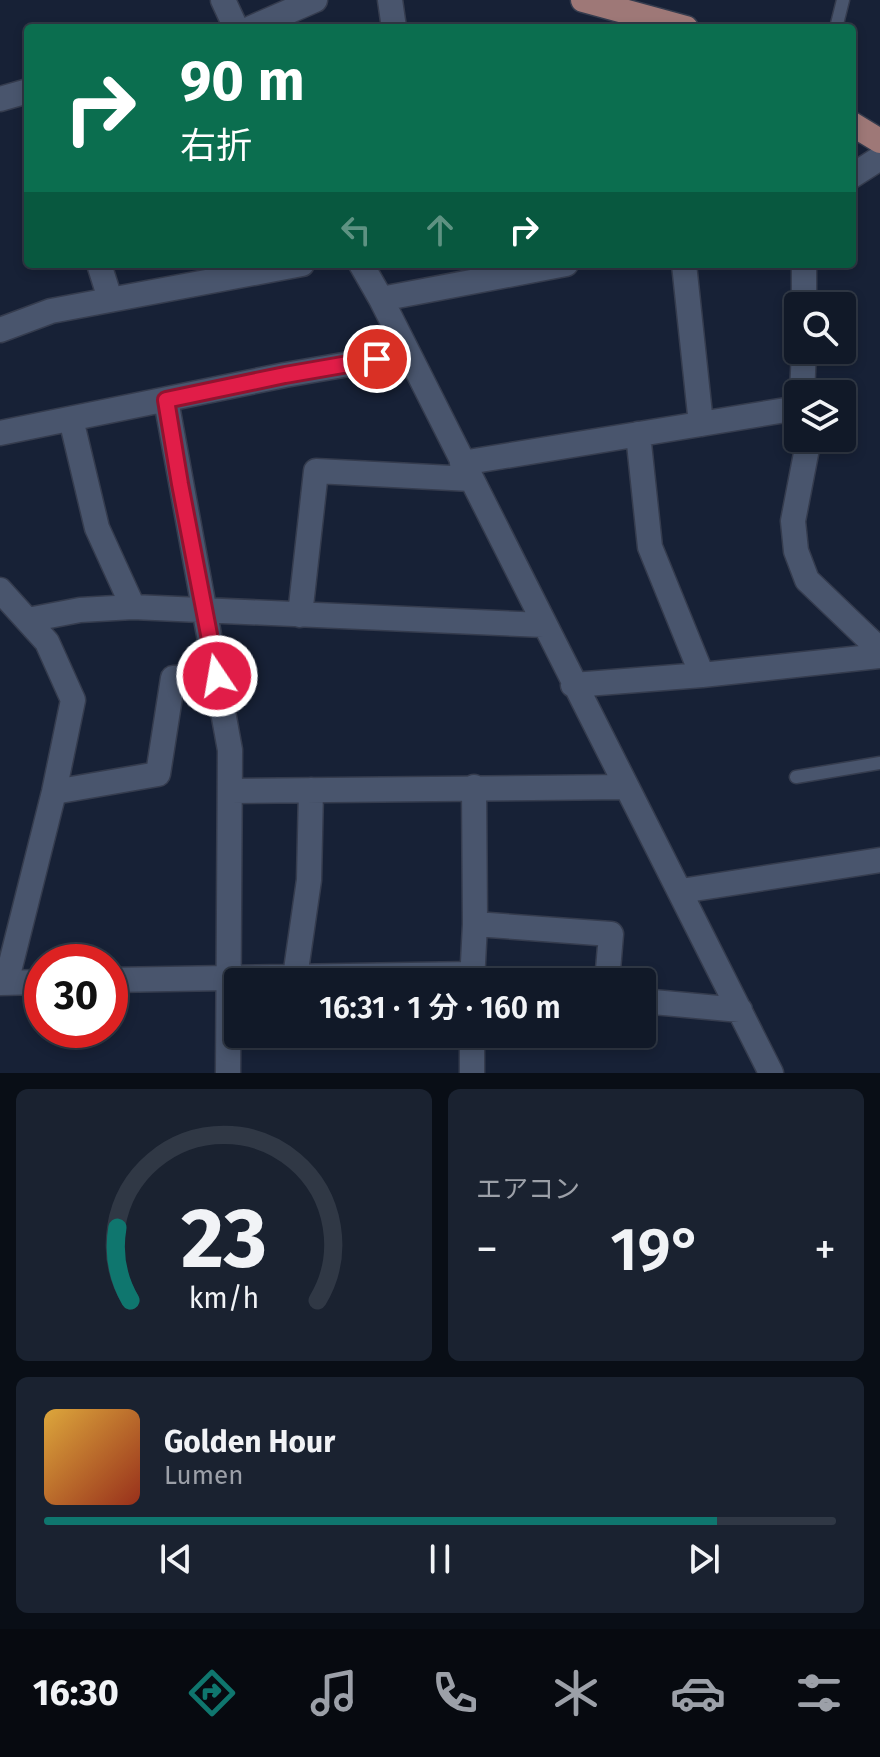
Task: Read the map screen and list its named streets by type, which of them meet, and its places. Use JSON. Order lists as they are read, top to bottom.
{
  "page": {
    "turn": ["90 m", "右折"],
    "limit": "30",
    "trip": "16:31 · 1 分 · 160 m",
    "tile": "エアコン",
    "heat": ["−", "19°", "+"],
    "song": ["Golden Hour", "Lumen"],
    "tabs": "16:30",
    "gauge": ["23", "km/h"]
  }
}
